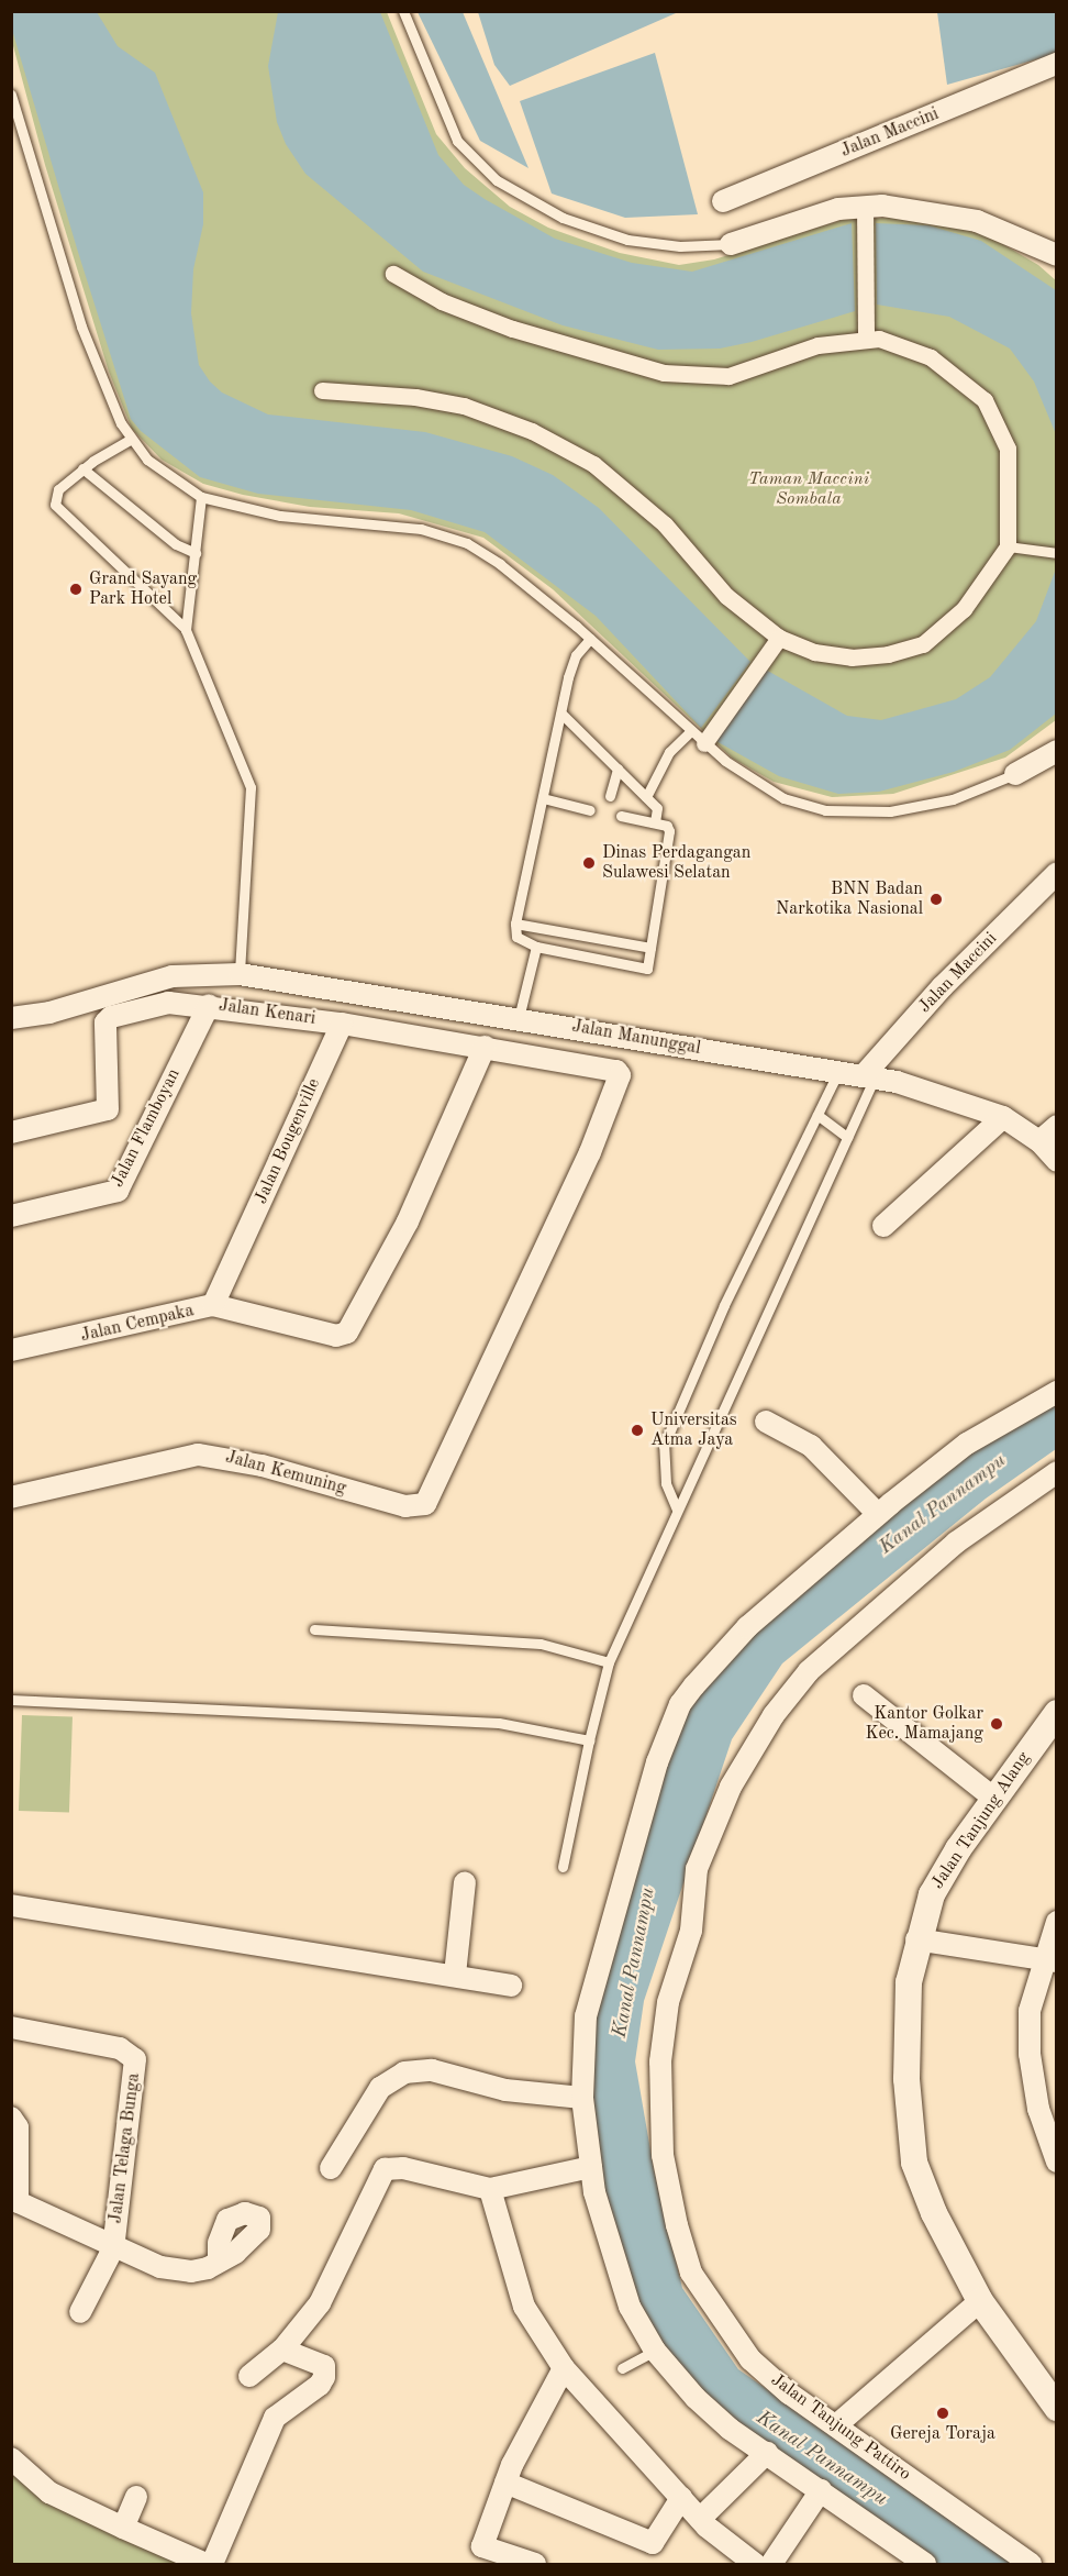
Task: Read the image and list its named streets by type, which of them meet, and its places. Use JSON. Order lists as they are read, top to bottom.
{
  "streets": {
    "street": [
      "Jalan Maccini",
      "Jalan Kenari",
      "Jalan Manunggal",
      "Jalan Flamboyan",
      "Jalan Bougenville",
      "Jalan Cempaka",
      "Jalan Kemuning",
      "Jalan Tanjung Alang",
      "Jalan Telaga Bunga",
      "Jalan Tanjung Pattiro"
    ]
  },
  "crossings": [
    ["Jalan Maccini", "Jalan Manunggal"],
    ["Jalan Kenari", "Jalan Flamboyan"],
    ["Jalan Kenari", "Jalan Bougenville"],
    ["Jalan Kenari", "Jalan Kemuning"],
    ["Jalan Bougenville", "Jalan Cempaka"]
  ],
  "water": ["Kanal Pannampu"],
  "parks": ["Taman Maccini Sombala"],
  "places": [
    "Grand Sayang Park Hotel",
    "Dinas Perdagangan Sulawesi Selatan",
    "BNN Badan Narkotika Nasional",
    "Universitas Atma Jaya",
    "Kantor Golkar Kec. Mamajang",
    "Gereja Toraja"
  ]
}
